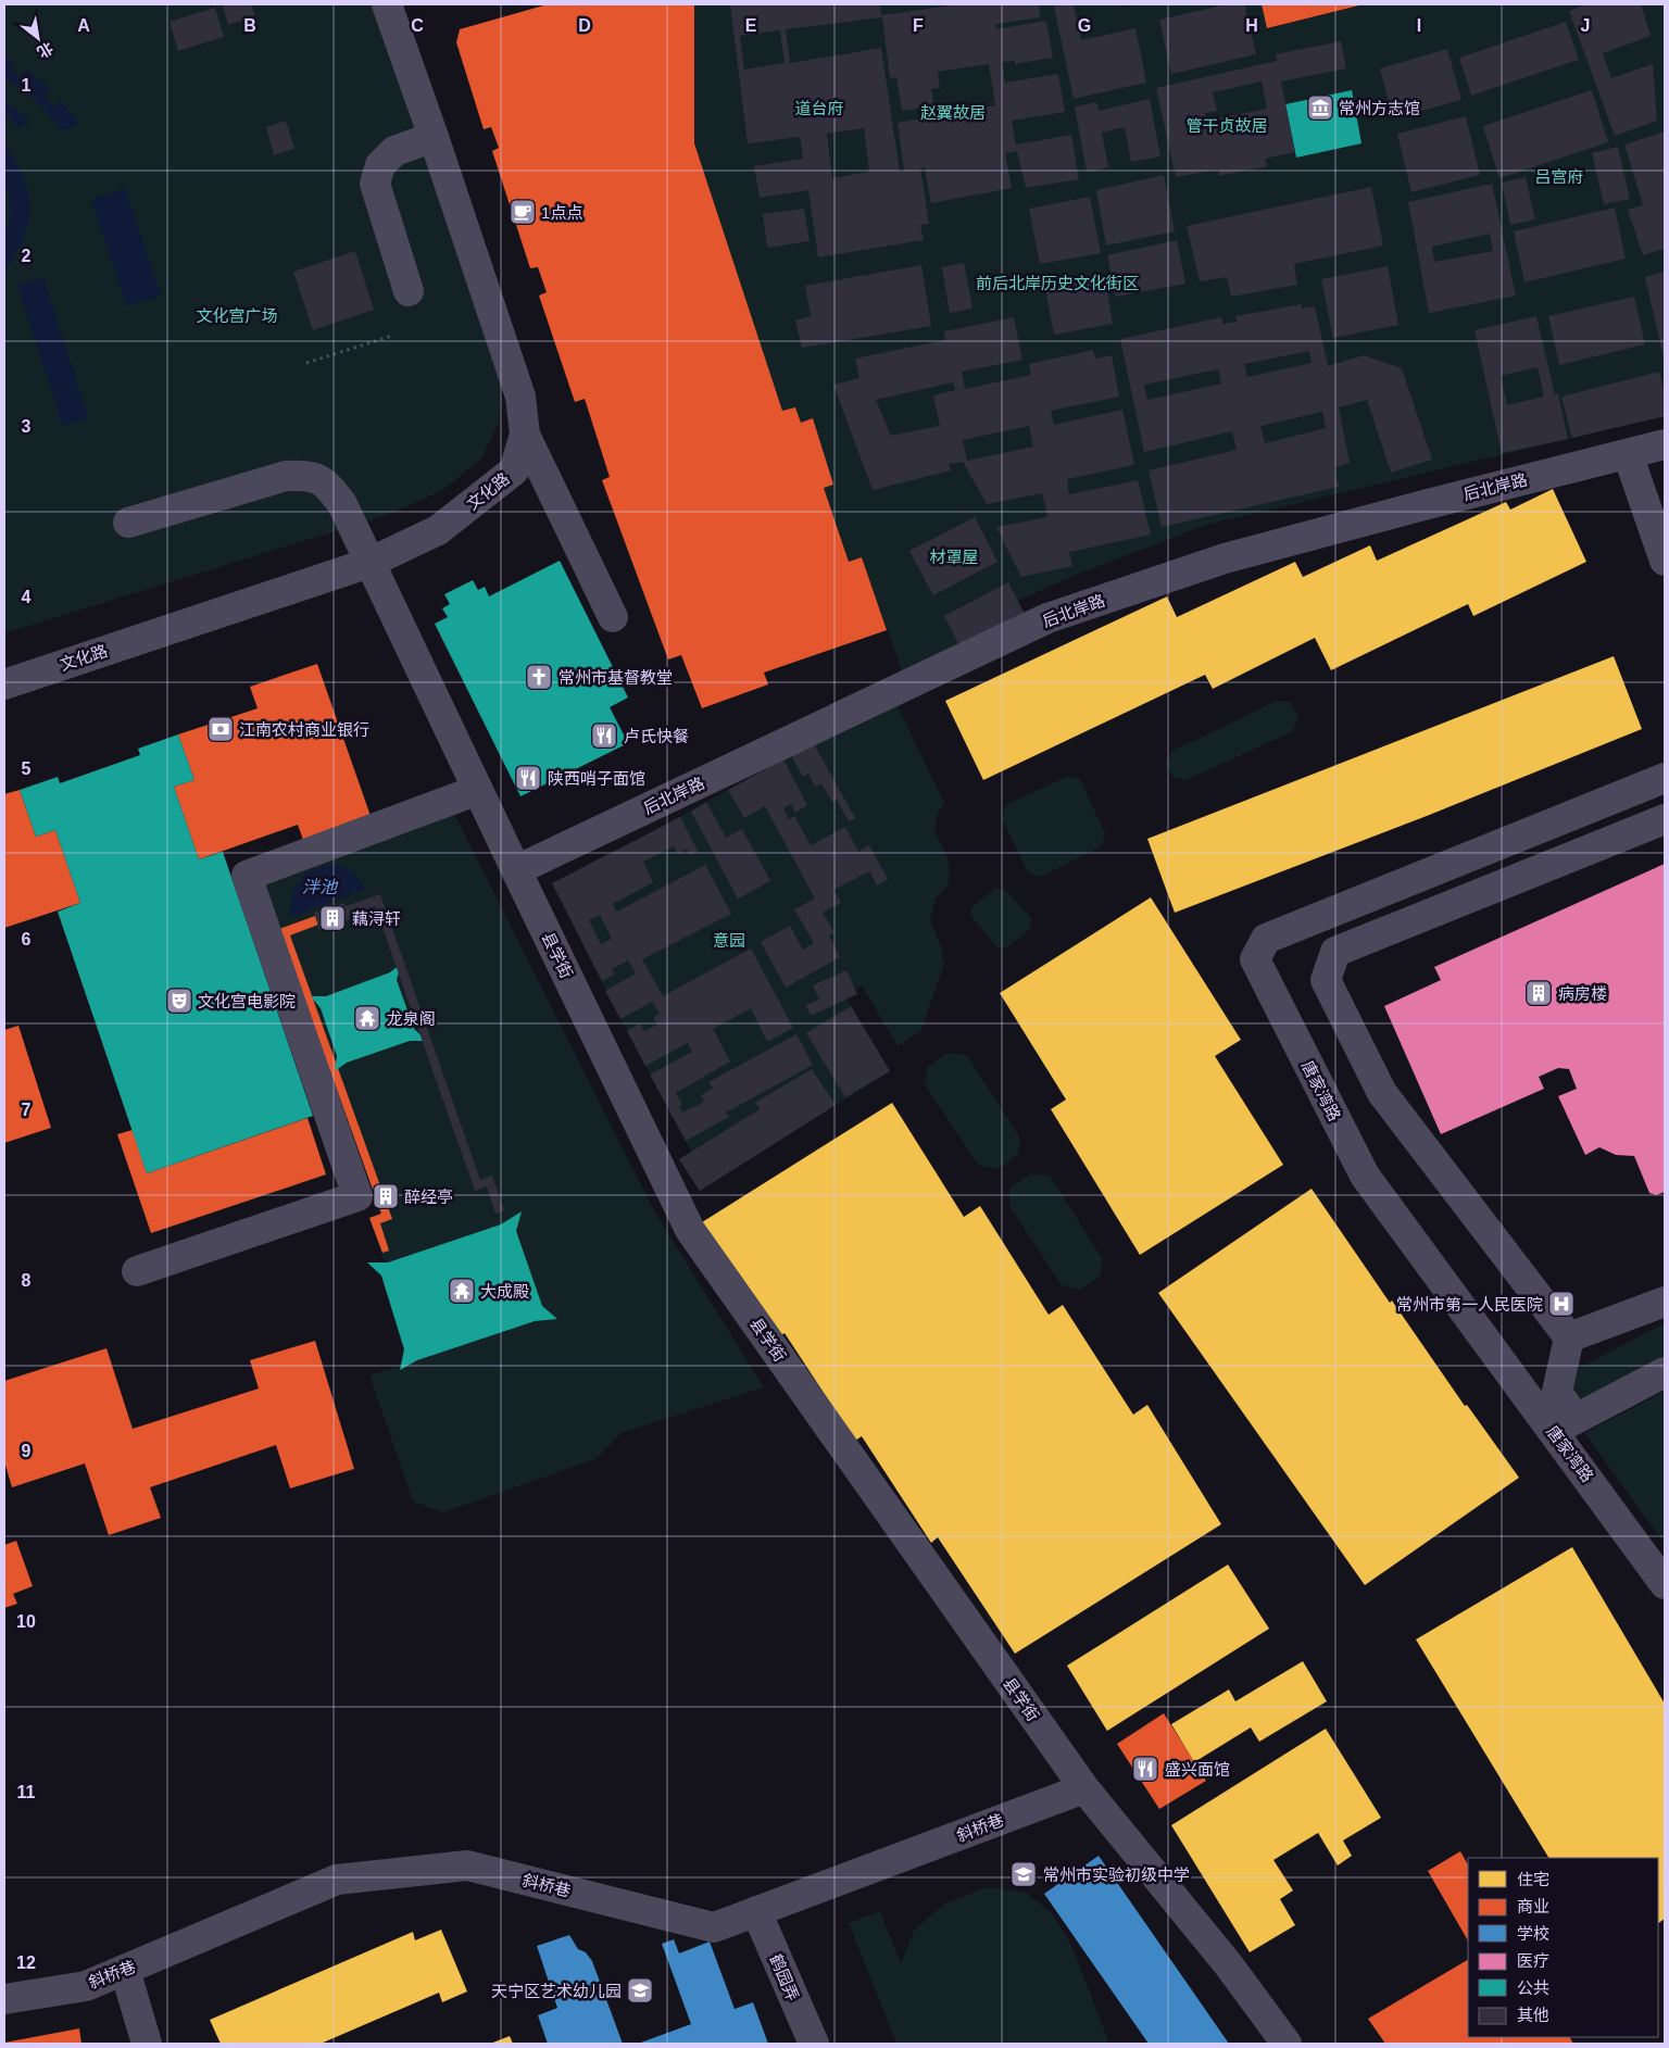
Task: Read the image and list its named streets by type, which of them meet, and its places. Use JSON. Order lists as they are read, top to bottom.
{
  "streets": {
    "street": [
      "后北岸路",
      "文化路",
      "县学街",
      "唐家湾路",
      "斜桥巷",
      "鹤园弄"
    ]
  },
  "crossings": [
    ["后北岸路", "县学街"],
    ["文化路", "县学街"],
    ["县学街", "斜桥巷"],
    ["斜桥巷", "鹤园弄"]
  ],
  "water": ["泮池"],
  "parks": [
    "道台府",
    "赵翼故居",
    "管干贞故居",
    "吕宫府",
    "前后北岸历史文化街区",
    "文化宫广场",
    "材罩屋",
    "意园"
  ],
  "places": {
    "museum": ["常州方志馆"],
    "cafe": ["1点点"],
    "church": ["常州市基督教堂"],
    "bank": ["江南农村商业银行"],
    "restaurant": ["卢氏快餐", "陕西哨子面馆", "盛兴面馆"],
    "building": ["藕浔轩", "病房楼", "醉经亭"],
    "theatre": ["文化宫电影院"],
    "temple": ["龙泉阁", "大成殿"],
    "hospital": ["常州市第一人民医院"],
    "school or university": ["常州市实验初级中学", "天宁区艺术幼儿园"]
  },
  "legend": [
    "住宅",
    "商业",
    "学校",
    "医疗",
    "公共",
    "其他"
  ],
  "north": "bottom right",
  "grid": {
    "columns": [
      "A",
      "B",
      "C",
      "D",
      "E",
      "F",
      "G",
      "H",
      "I",
      "J"
    ],
    "rows": [
      "1",
      "2",
      "3",
      "4",
      "5",
      "6",
      "7",
      "8",
      "9",
      "10",
      "11",
      "12"
    ]
  }
}
